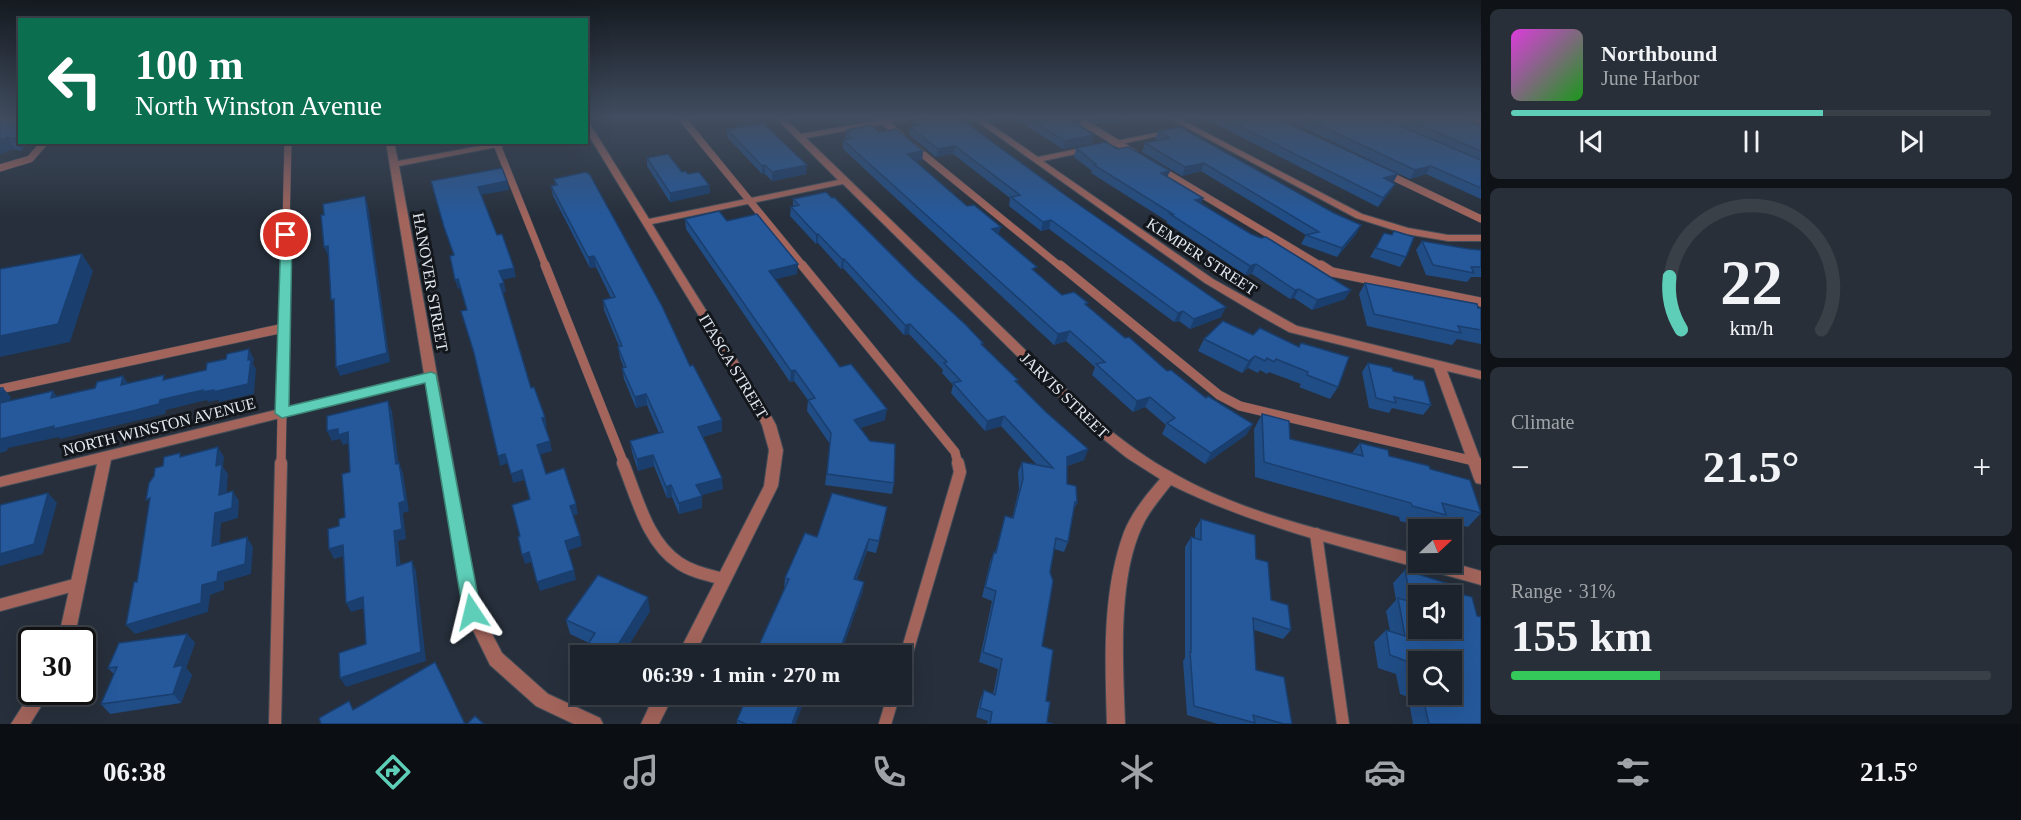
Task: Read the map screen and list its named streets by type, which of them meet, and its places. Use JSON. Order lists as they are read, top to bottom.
{
  "streets": {
    "street": [
      "KEMPER STREET",
      "HANOVER STREET",
      "ITASCA STREET",
      "JARVIS STREET",
      "NORTH WINSTON AVENUE"
    ]
  },
  "crossings": [
    ["HANOVER STREET", "NORTH WINSTON AVENUE"]
  ],
  "north": "right",
  "page": {
    "turn": ["100 m", "North Winston Avenue"],
    "song": ["Northbound", "June Harbor"],
    "tile": [
      "Climate",
      ["Range · 31%", "155 km"]
    ],
    "heat": ["−", "21.5°", "+"],
    "limit": "30",
    "trip": "06:39 · 1 min · 270 m",
    "tabs": ["06:38", "21.5°"],
    "gauge": ["22", "km/h"]
  }
}
